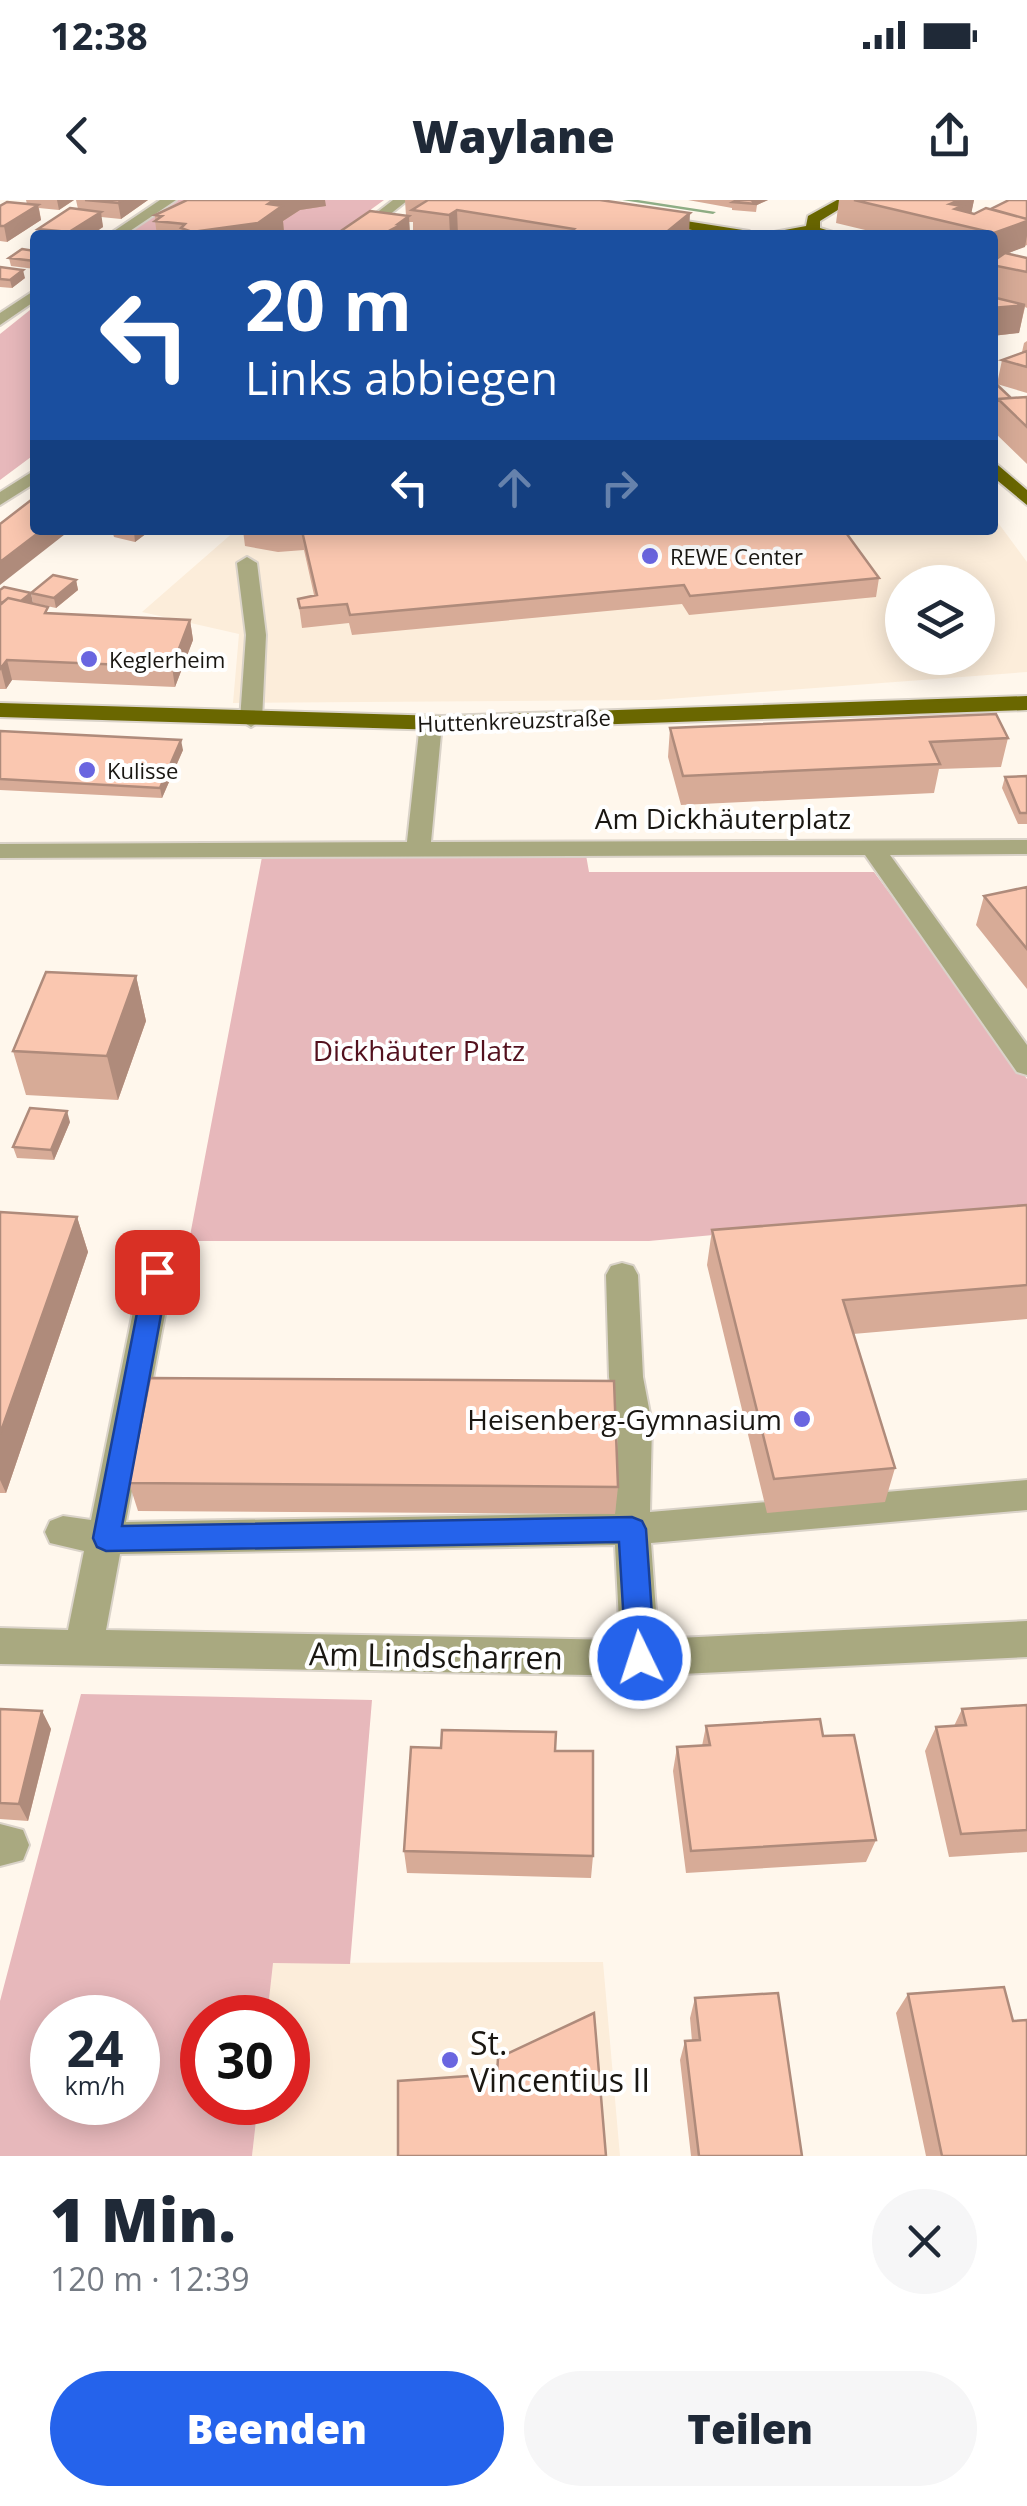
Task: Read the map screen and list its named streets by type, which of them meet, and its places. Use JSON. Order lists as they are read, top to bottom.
{
  "streets": {
    "main road": ["Huttenkreuzstraße"],
    "street": ["Am Dickhäuterplatz", "Am Lindscharren"]
  },
  "parks": ["Dickhäuter Platz"],
  "places": [
    "REWE Center",
    "Keglerheim",
    "Kulisse",
    "Heisenberg-Gymnasium",
    "St. Vincentius II"
  ],
  "page": {
    "status": "12:38",
    "header": "Waylane",
    "turn": ["20 m", "Links abbiegen"],
    "speed": "24 km/h",
    "limit": "30",
    "heading": ["1 Min.", "120 m · 12:39"],
    "buttons": ["Beenden", "Teilen"]
  }
}
